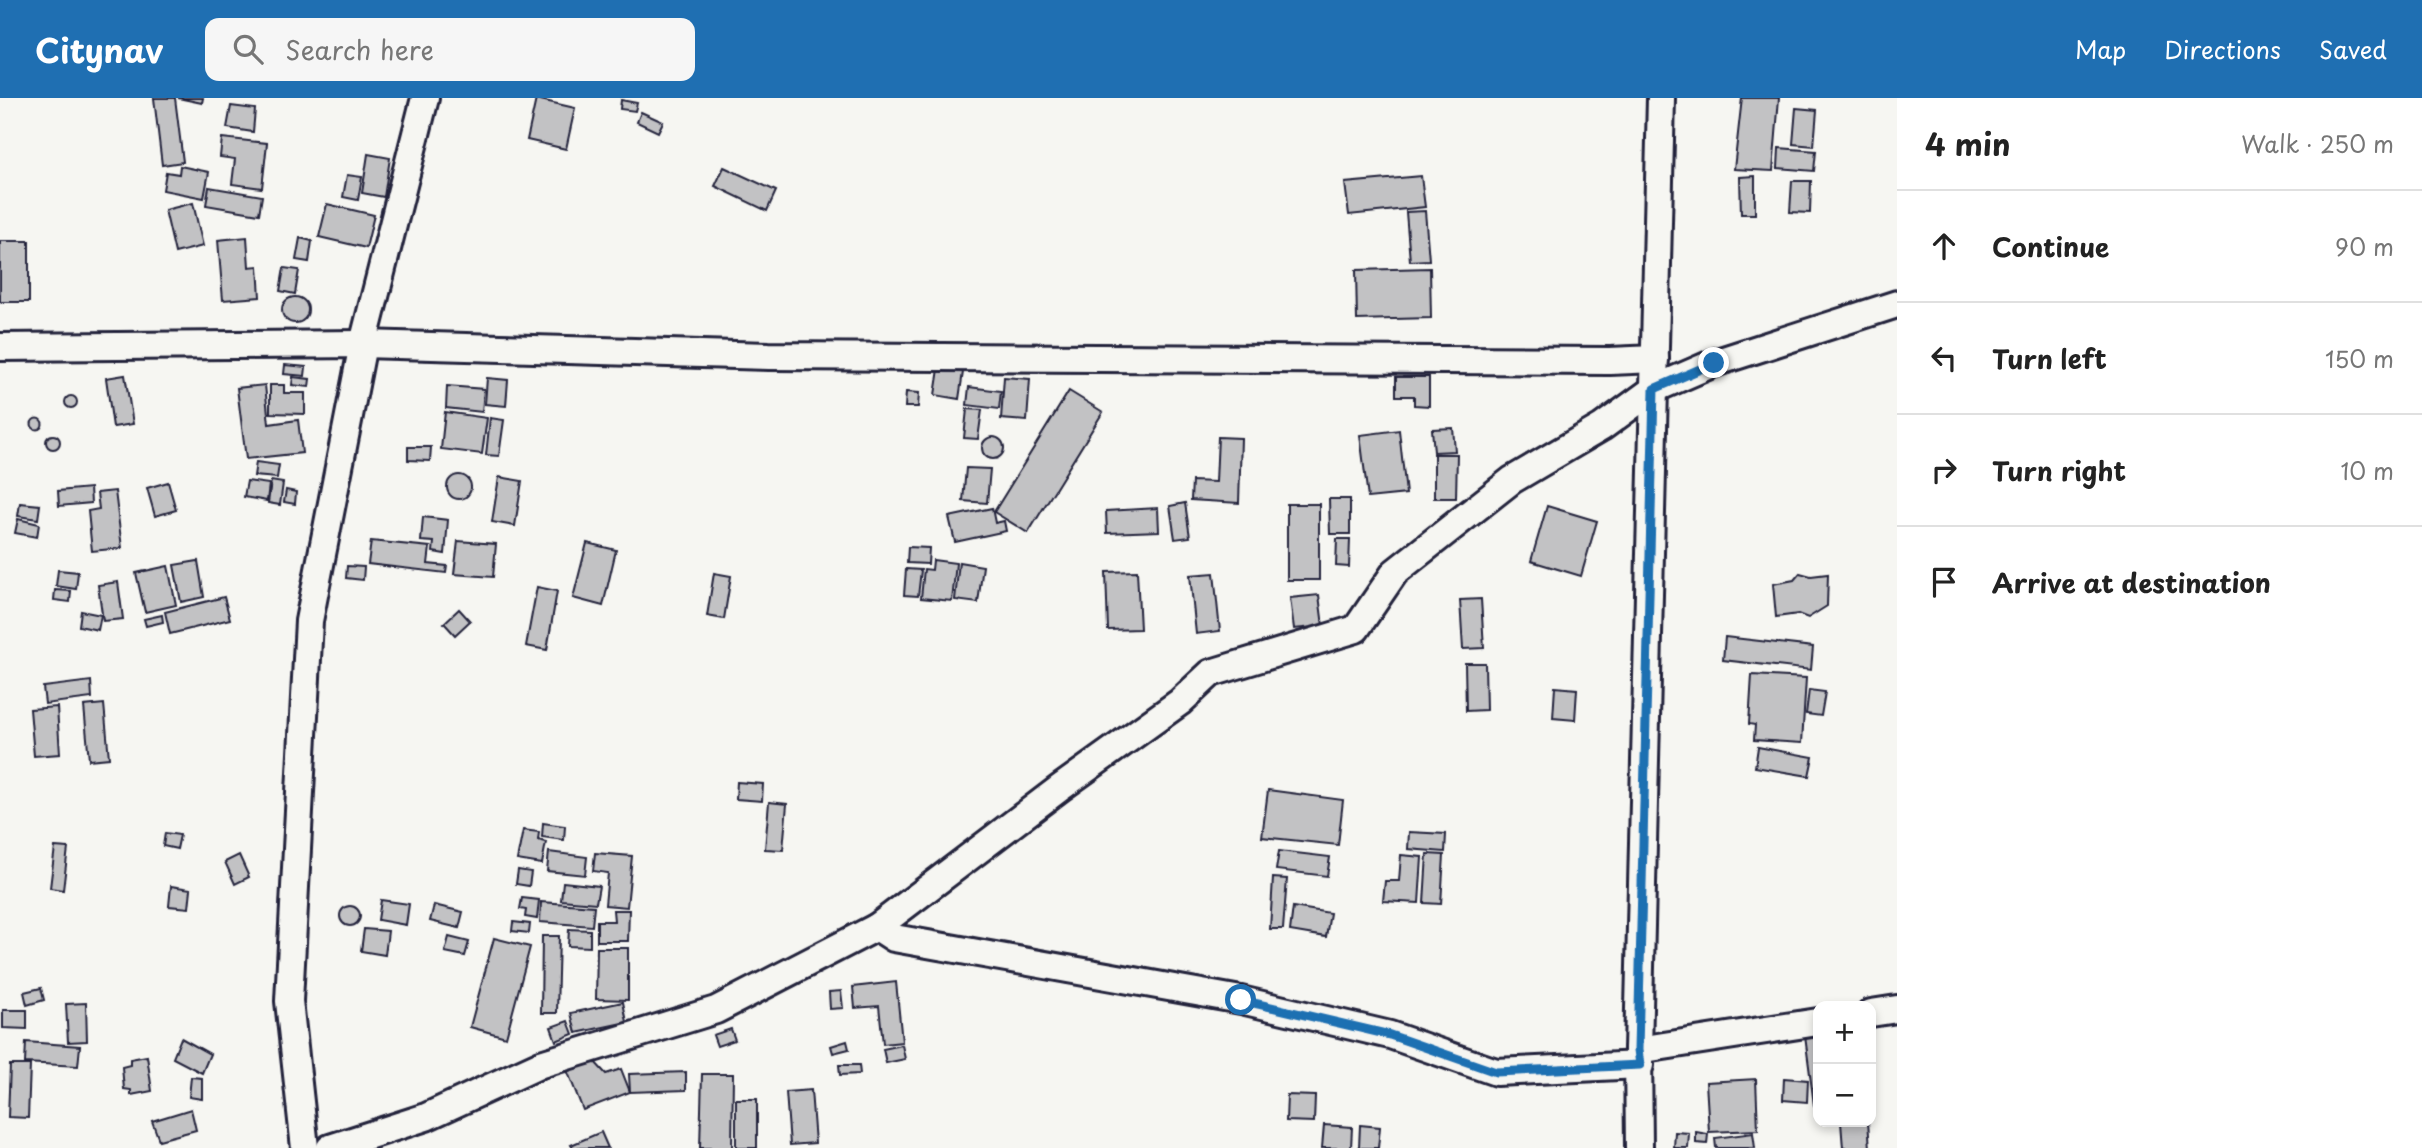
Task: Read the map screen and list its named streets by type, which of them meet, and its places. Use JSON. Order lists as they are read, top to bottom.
{
  "page": {
    "header": "Citynav",
    "search": "Search here",
    "nav": ["Map", "Directions", "Saved"],
    "heading": ["4 min", "Walk · 250 m"],
    "list": [
      ["Continue", "90 m"],
      ["Turn left", "150 m"],
      ["Turn right", "10 m"],
      "Arrive at destination"
    ],
    "map_buttons": ["+", "−"]
  }
}
